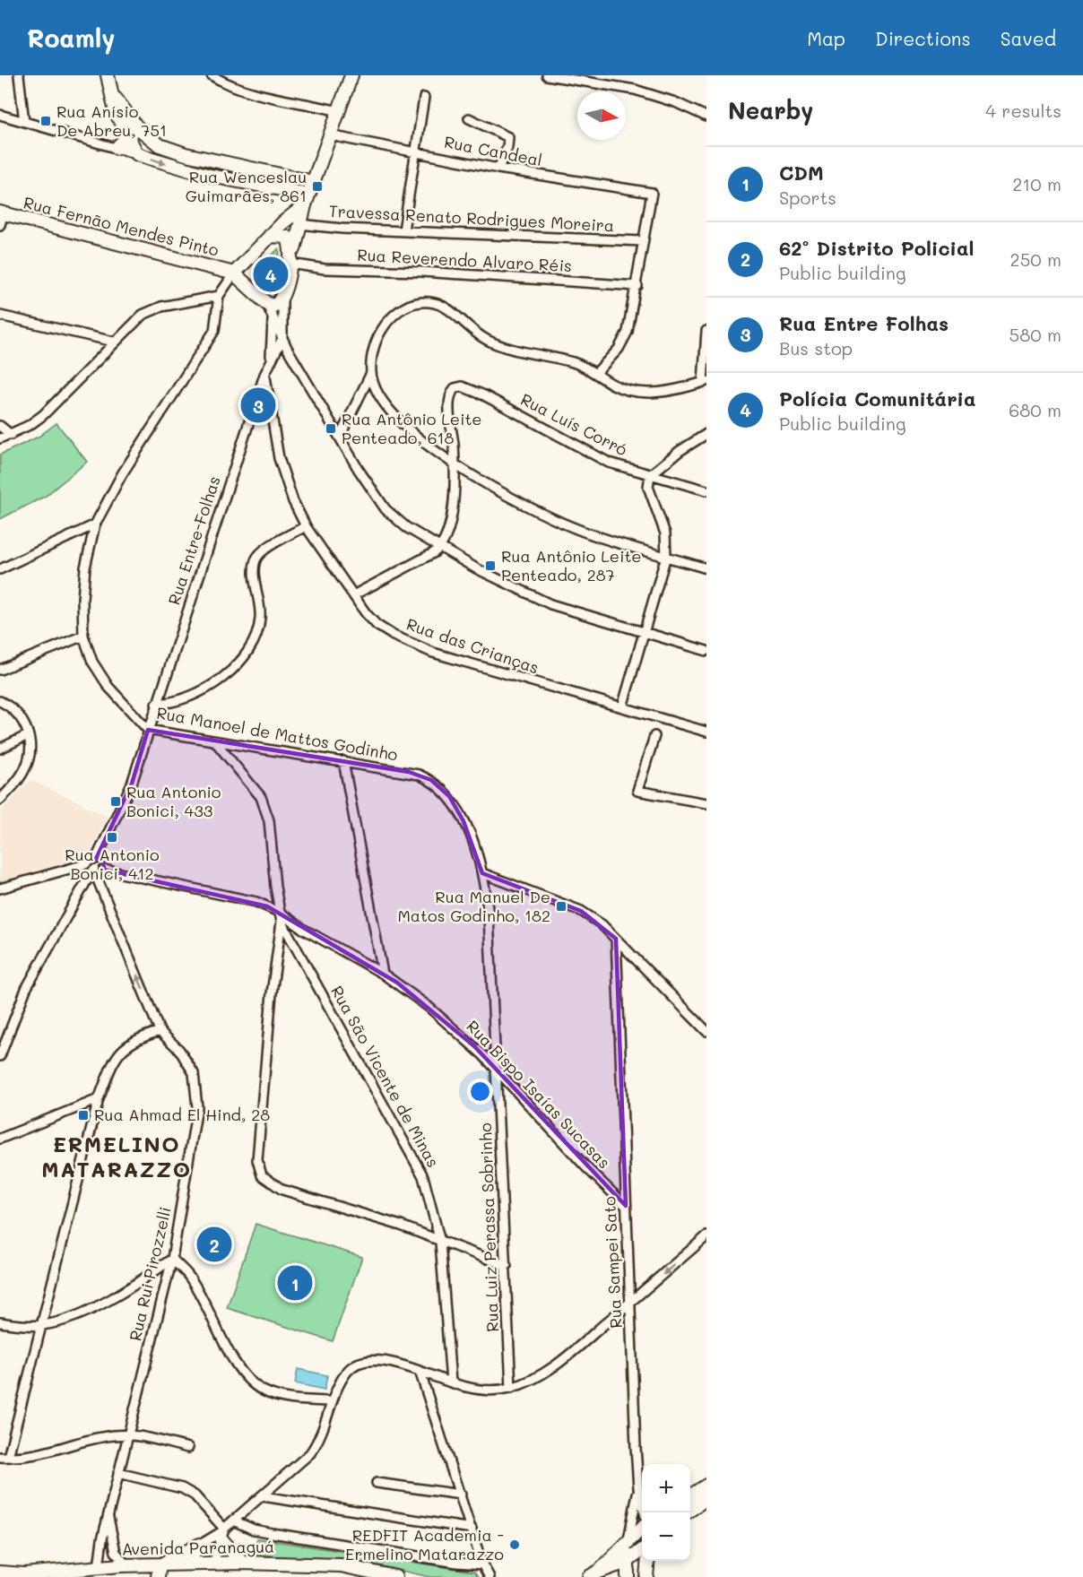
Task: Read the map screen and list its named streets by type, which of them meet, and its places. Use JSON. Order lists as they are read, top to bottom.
{
  "streets": {
    "street": [
      "Rua Candeal",
      "Travessa Renato Rodrigues Moreira",
      "Rua Fernão Mendes Pinto",
      "Rua Reverendo Alvaro Réis",
      "Rua Luís Corró",
      "Rua Entre-Folhas",
      "Rua das Crianças",
      "Rua Manoel de Mattos Godinho",
      "Rua São Vicente de Minas",
      "Rua Bispo Isaías Sucasas",
      "Rua Luiz Perassa Sobrinho",
      "Rua Sampei Sato",
      "Rua Rui Pirozzelli",
      "Avenida Paranaguá"
    ]
  },
  "crossings": [
    ["Rua Candeal", "Travessa Renato Rodrigues Moreira"],
    ["Rua Fernão Mendes Pinto", "Rua Manoel de Mattos Godinho"],
    ["Rua Entre-Folhas", "Rua das Crianças"],
    ["Rua Entre-Folhas", "Rua Manoel de Mattos Godinho"],
    ["Rua Entre-Folhas", "Rua Bispo Isaías Sucasas"],
    ["Rua Manoel de Mattos Godinho", "Rua Luiz Perassa Sobrinho"],
    ["Rua Bispo Isaías Sucasas", "Rua Luiz Perassa Sobrinho"],
    ["Rua Bispo Isaías Sucasas", "Rua Sampei Sato"],
    ["Rua Rui Pirozzelli", "Avenida Paranaguá"]
  ],
  "districts": ["ERMELINO MATARAZZO"],
  "places": {
    "transit": [
      "Rua Anísio De Abreu, 751",
      "Rua Wenceslau Guimarães, 861",
      "Rua Antônio Leite Penteado, 618",
      "Rua Antônio Leite Penteado, 287",
      "Rua Antonio Bonici, 433",
      "Rua Antonio Bonici, 412",
      "Rua Manuel De Matos Godinho, 182",
      "Rua Ahmad El Hind, 28"
    ],
    "other": ["REDFIT Academia - Ermelino Matarazzo"]
  },
  "north": "right",
  "page": {
    "header": "Roamly",
    "nav": ["Map", "Directions", "Saved"],
    "heading": ["Nearby", "4 results"],
    "list": [
      {
        "mark": "1",
        "name": "CDM",
        "note": "Sports",
        "value": "210 m"
      },
      {
        "mark": "2",
        "name": "62º Distrito Policial",
        "note": "Public building",
        "value": "250 m"
      },
      {
        "mark": "3",
        "name": "Rua Entre Folhas",
        "note": "Bus stop",
        "value": "580 m"
      },
      {
        "mark": "4",
        "name": "Polícia Comunitária",
        "note": "Public building",
        "value": "680 m"
      }
    ],
    "pins": [
      "4",
      "3",
      "2",
      "1"
    ],
    "map_buttons": ["+", "−"]
  }
}
